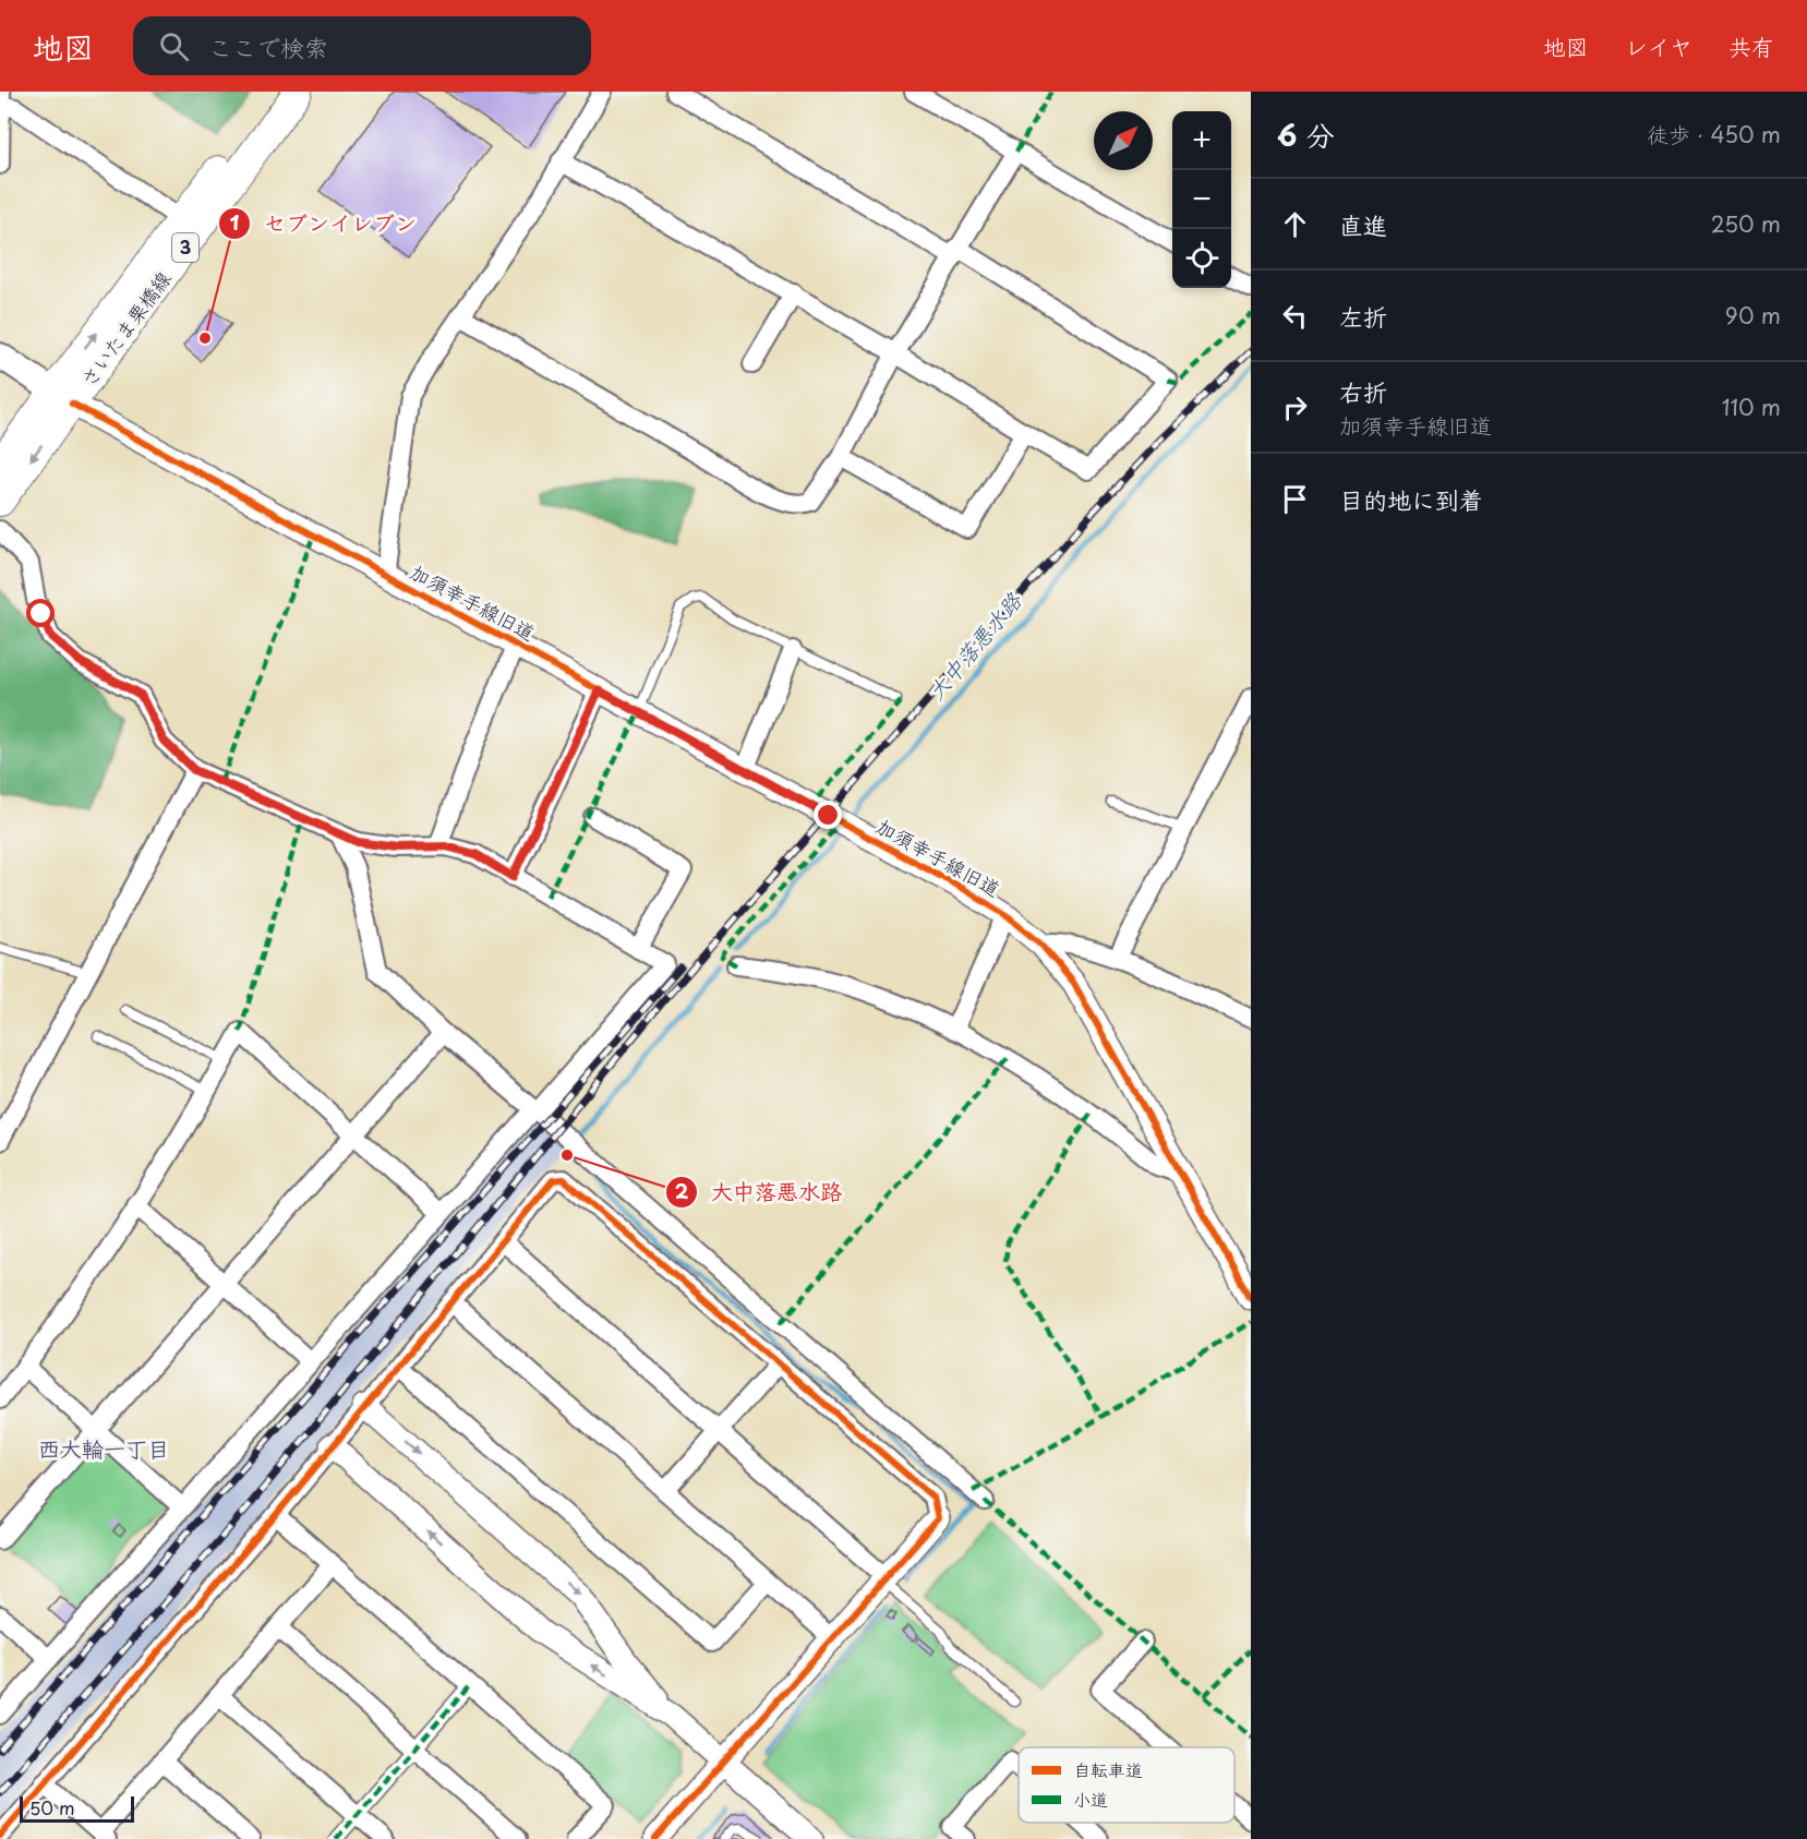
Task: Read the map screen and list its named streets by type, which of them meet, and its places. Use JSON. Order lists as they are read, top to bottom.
{
  "streets": {
    "main road": ["3", "さいたま栗橋線"],
    "street": ["加須幸手線旧道"]
  },
  "crossings": [
    ["さいたま栗橋線", "加須幸手線旧道"]
  ],
  "districts": ["西大輪一丁目"],
  "water": ["大中落悪水路"],
  "places": ["セブンイレブン", "大中落悪水路"],
  "legend": ["自転車道", "小道"],
  "scale_bar": "50 m",
  "north": "top right",
  "page": {
    "header": "地図",
    "search": "ここで検索",
    "nav": ["地図", "レイヤ", "共有"],
    "heading": ["6 分", "徒歩 · 450 m"],
    "map_buttons": ["+", "−"],
    "list": [
      ["直進", "250 m"],
      ["左折", "90 m"],
      ["右折", "加須幸手線旧道", "110 m"],
      "目的地に到着"
    ],
    "scale": "50 m"
  }
}
